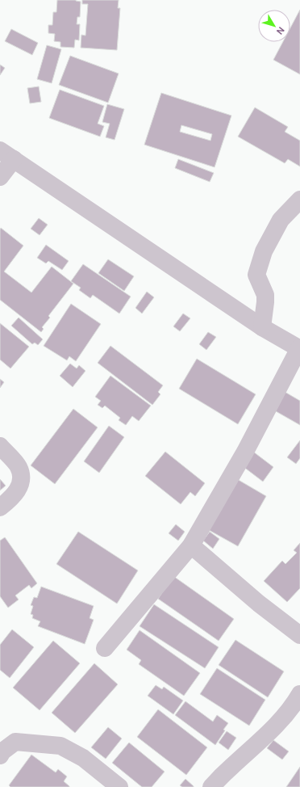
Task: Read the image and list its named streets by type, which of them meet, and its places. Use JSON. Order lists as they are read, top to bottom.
{
  "north": "bottom right"
}
